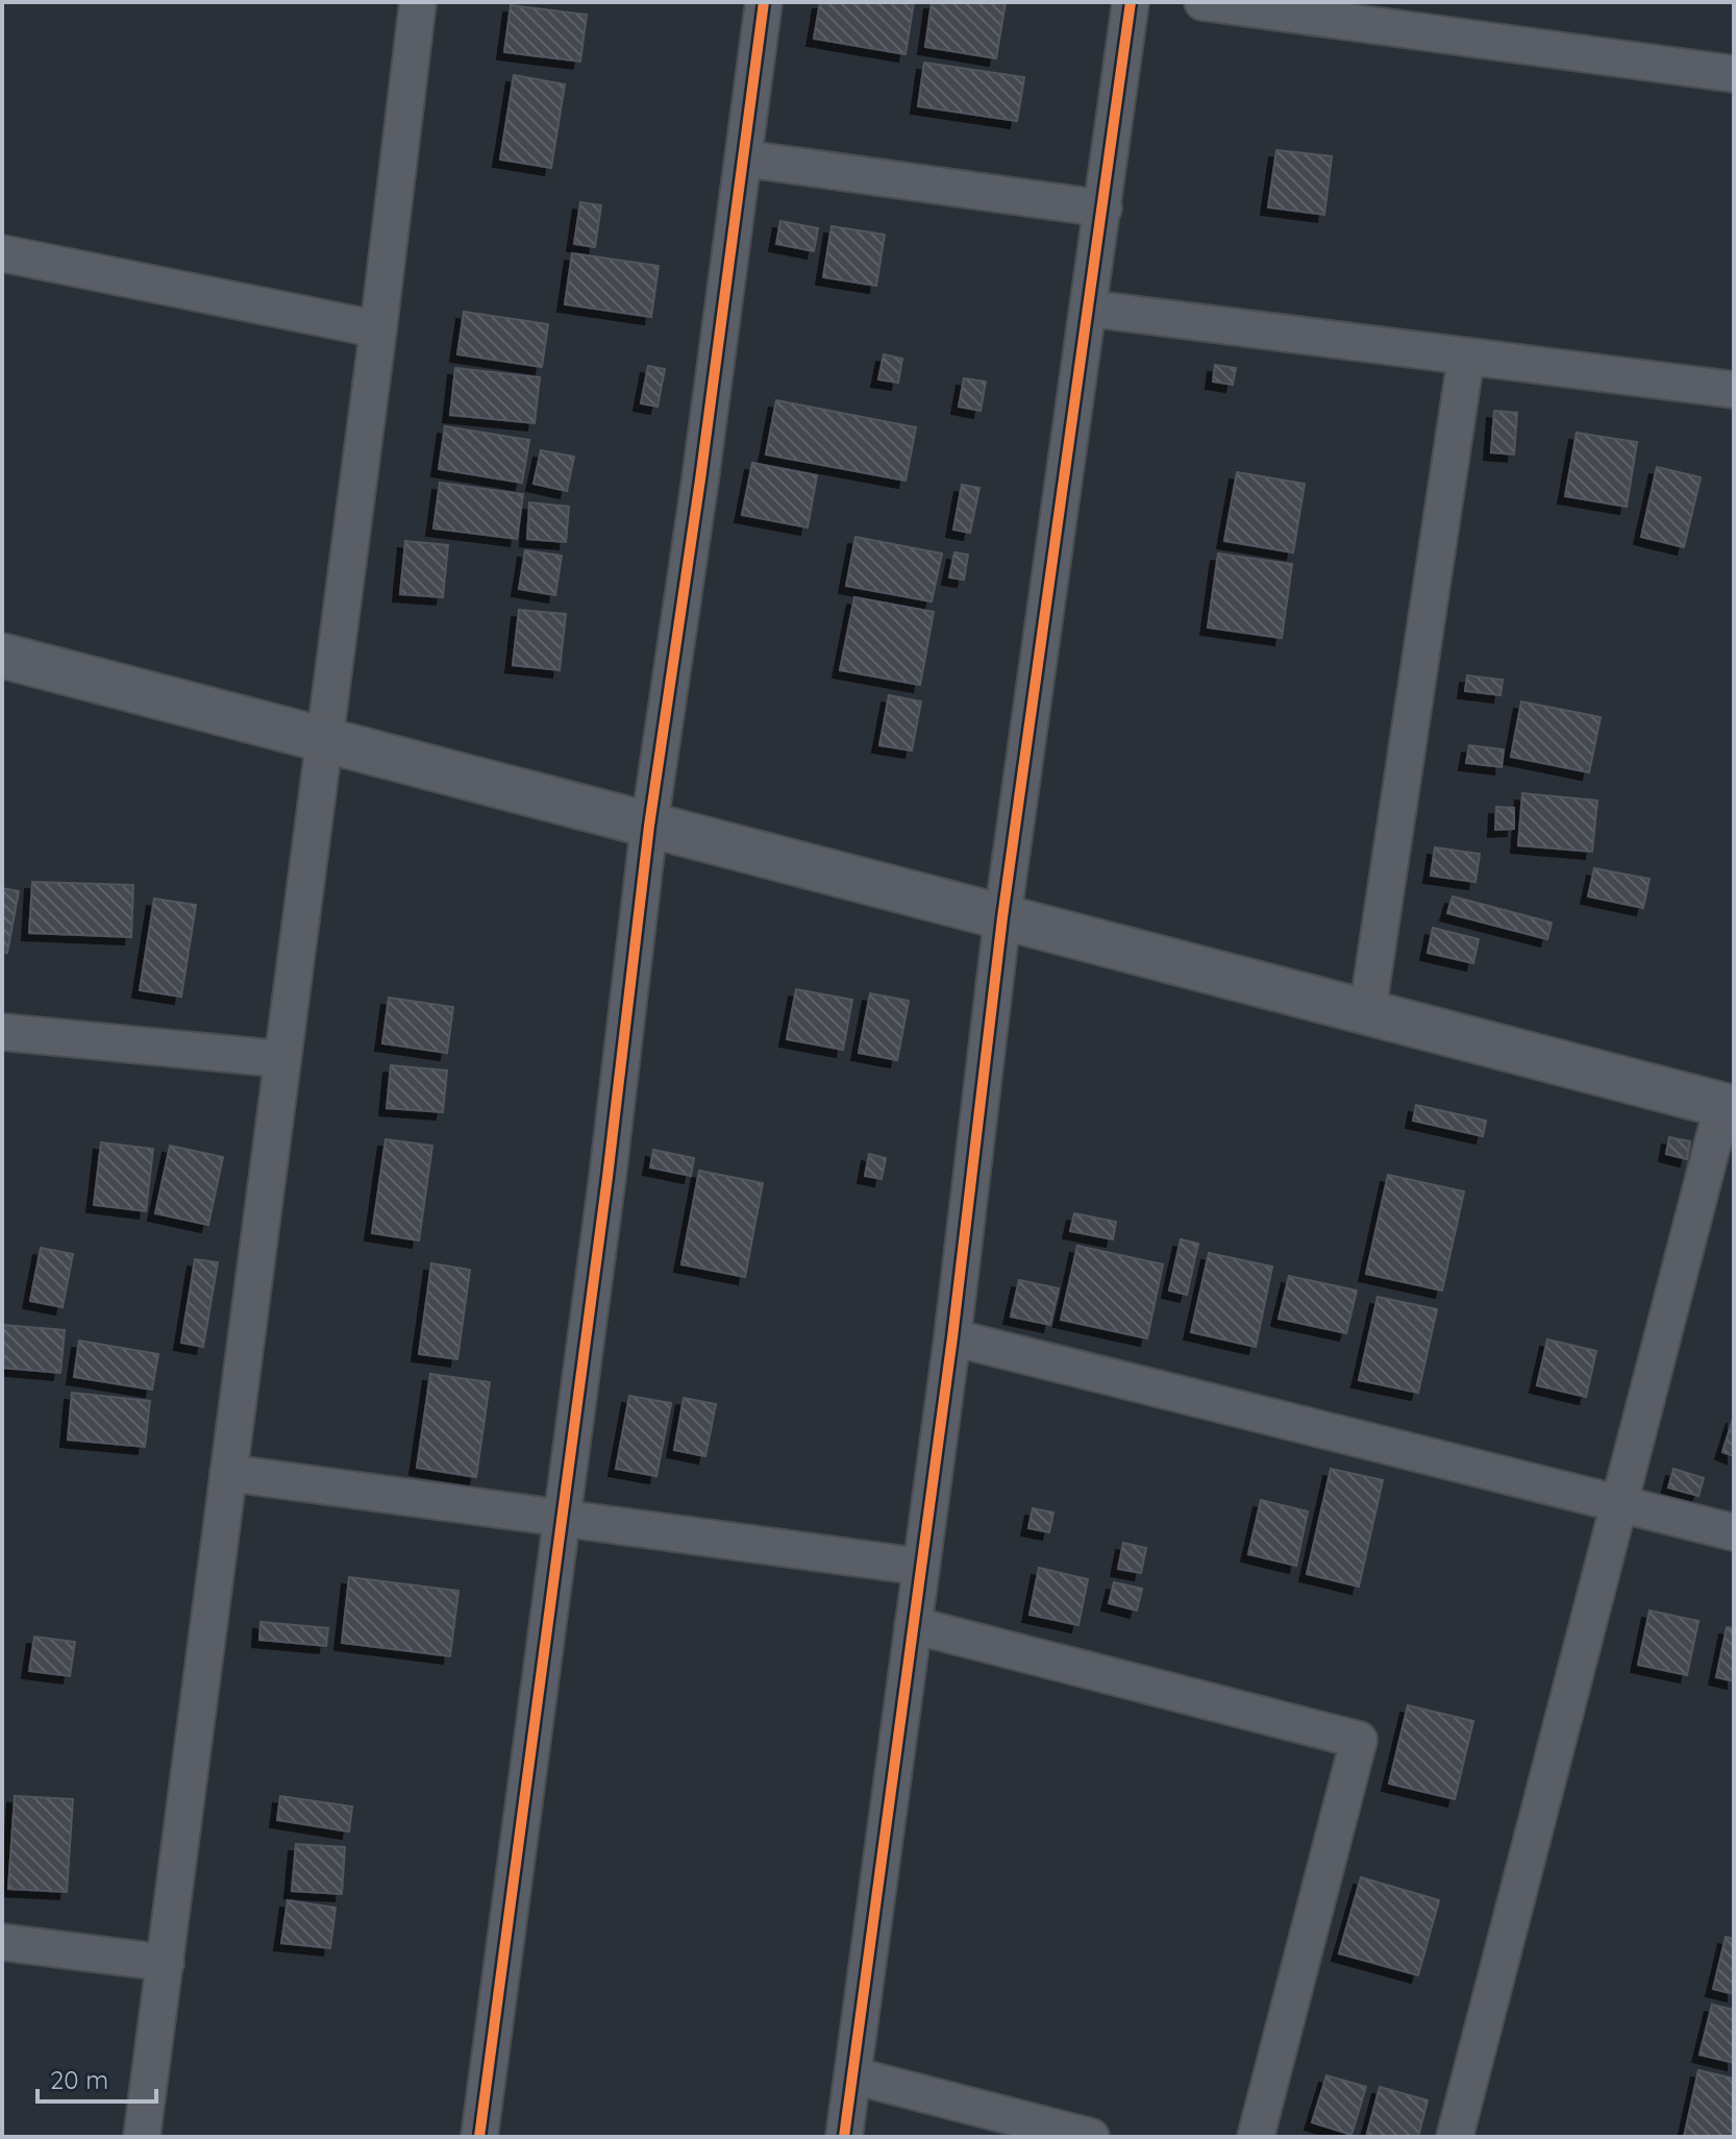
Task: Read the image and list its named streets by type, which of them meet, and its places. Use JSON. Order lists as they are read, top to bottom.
{
  "scale_bar": "20 m"
}
